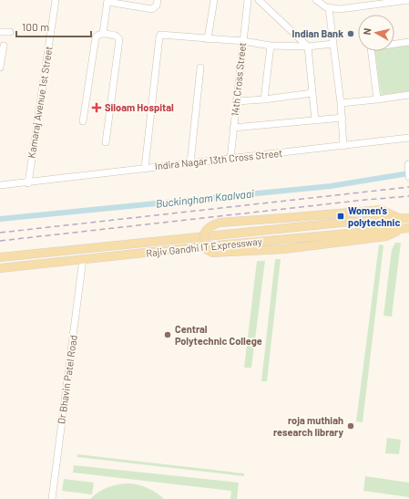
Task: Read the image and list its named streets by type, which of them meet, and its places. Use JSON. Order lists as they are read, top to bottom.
{
  "streets": {
    "main road": ["Rajiv Gandhi IT Expressway"],
    "street": [
      "14th Cross Street",
      "Kamaraj Avenue 1st Street",
      "Indira Nagar 13th Cross Street",
      "Dr Bhavin Patel Road"
    ]
  },
  "crossings": [
    ["14th Cross Street", "Indira Nagar 13th Cross Street"],
    ["Kamaraj Avenue 1st Street", "Indira Nagar 13th Cross Street"],
    ["Rajiv Gandhi IT Expressway", "Dr Bhavin Patel Road"]
  ],
  "water": ["Buckingham Kaalvaai"],
  "places": {
    "other": ["Indian Bank", "Central Polytechnic College", "roja muthiah research library"],
    "health": ["Siloam Hospital"],
    "transit": ["Women's polytechnic"]
  },
  "scale_bar": "100 m",
  "north": "left"
}
